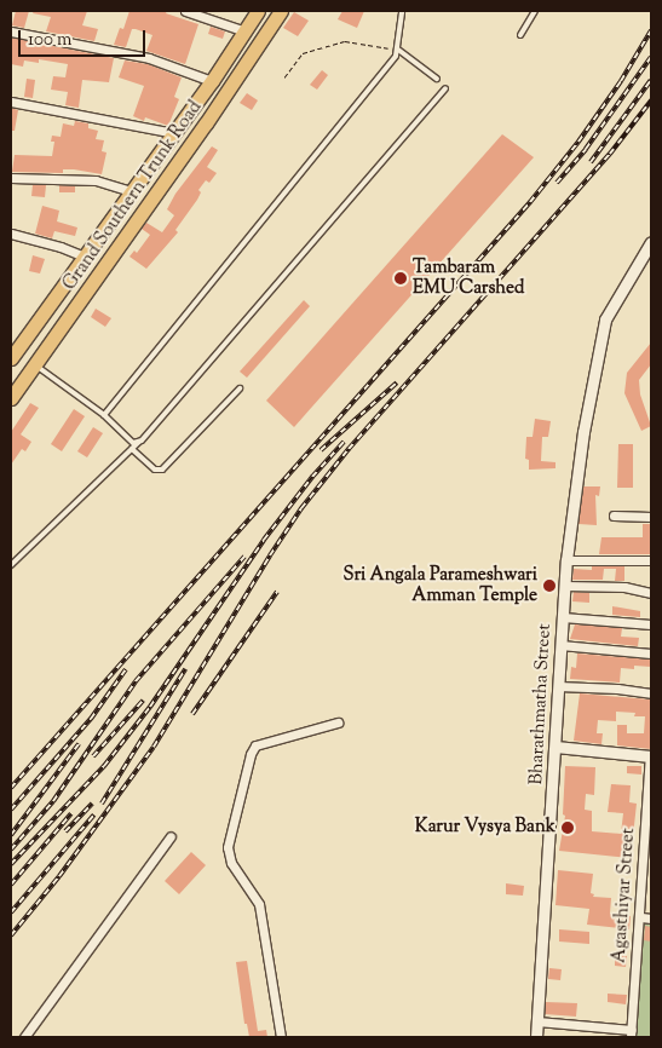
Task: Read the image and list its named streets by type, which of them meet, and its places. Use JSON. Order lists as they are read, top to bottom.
{
  "streets": {
    "main road": ["Grand Southern Trunk Road"],
    "street": ["Bharathmatha Street", "Agasthiyar Street"]
  },
  "places": ["Tambaram EMU Carshed", "Sri Angala Parameshwari Amman Temple", "Karur Vysya Bank"],
  "scale_bar": "100 m"
}
